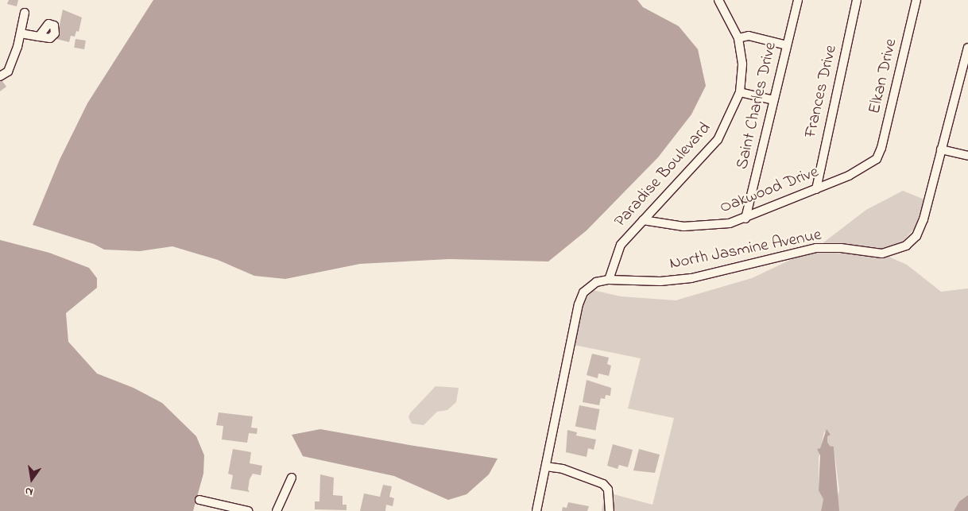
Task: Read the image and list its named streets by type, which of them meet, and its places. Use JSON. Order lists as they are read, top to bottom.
{
  "streets": {
    "street": [
      "Elkan Drive",
      "Frances Drive",
      "Saint Charles Drive",
      "Paradise Boulevard",
      "Oakwood Drive",
      "North Jasmine Avenue"
    ]
  },
  "crossings": [
    ["Elkan Drive", "Oakwood Drive"],
    ["Frances Drive", "Oakwood Drive"],
    ["Saint Charles Drive", "Oakwood Drive"],
    ["Paradise Boulevard", "Oakwood Drive"],
    ["Paradise Boulevard", "North Jasmine Avenue"]
  ],
  "north": "bottom"
}
